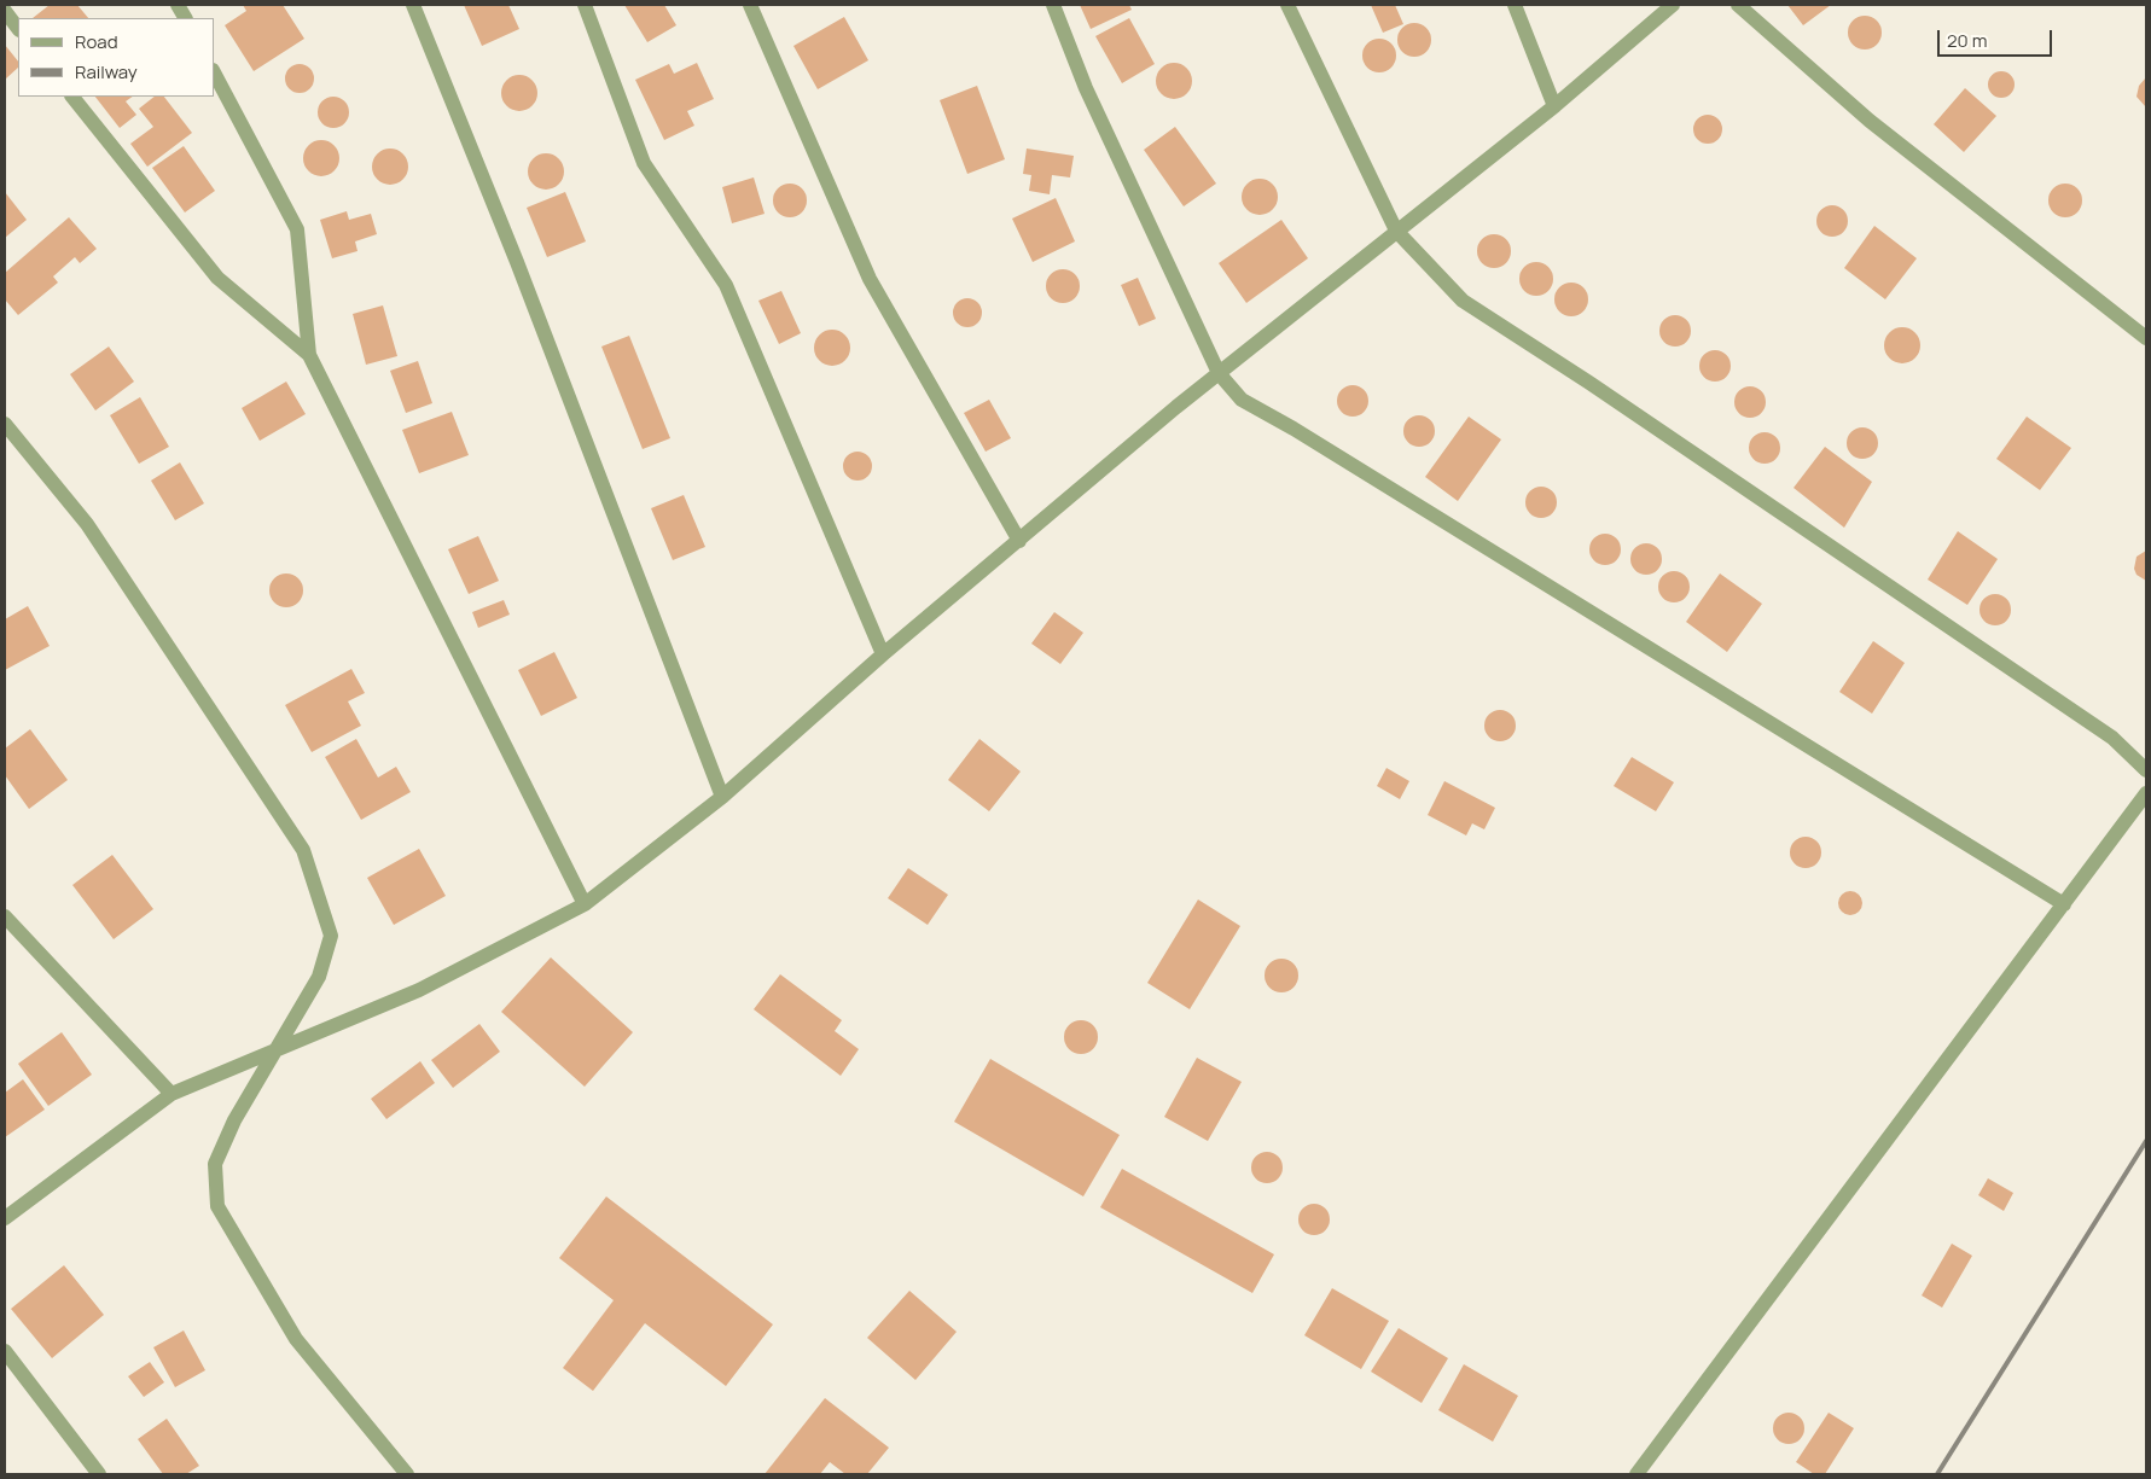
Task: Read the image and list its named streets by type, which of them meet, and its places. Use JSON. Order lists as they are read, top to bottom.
{
  "legend": ["Road", "Railway"],
  "scale_bar": "20 m"
}
